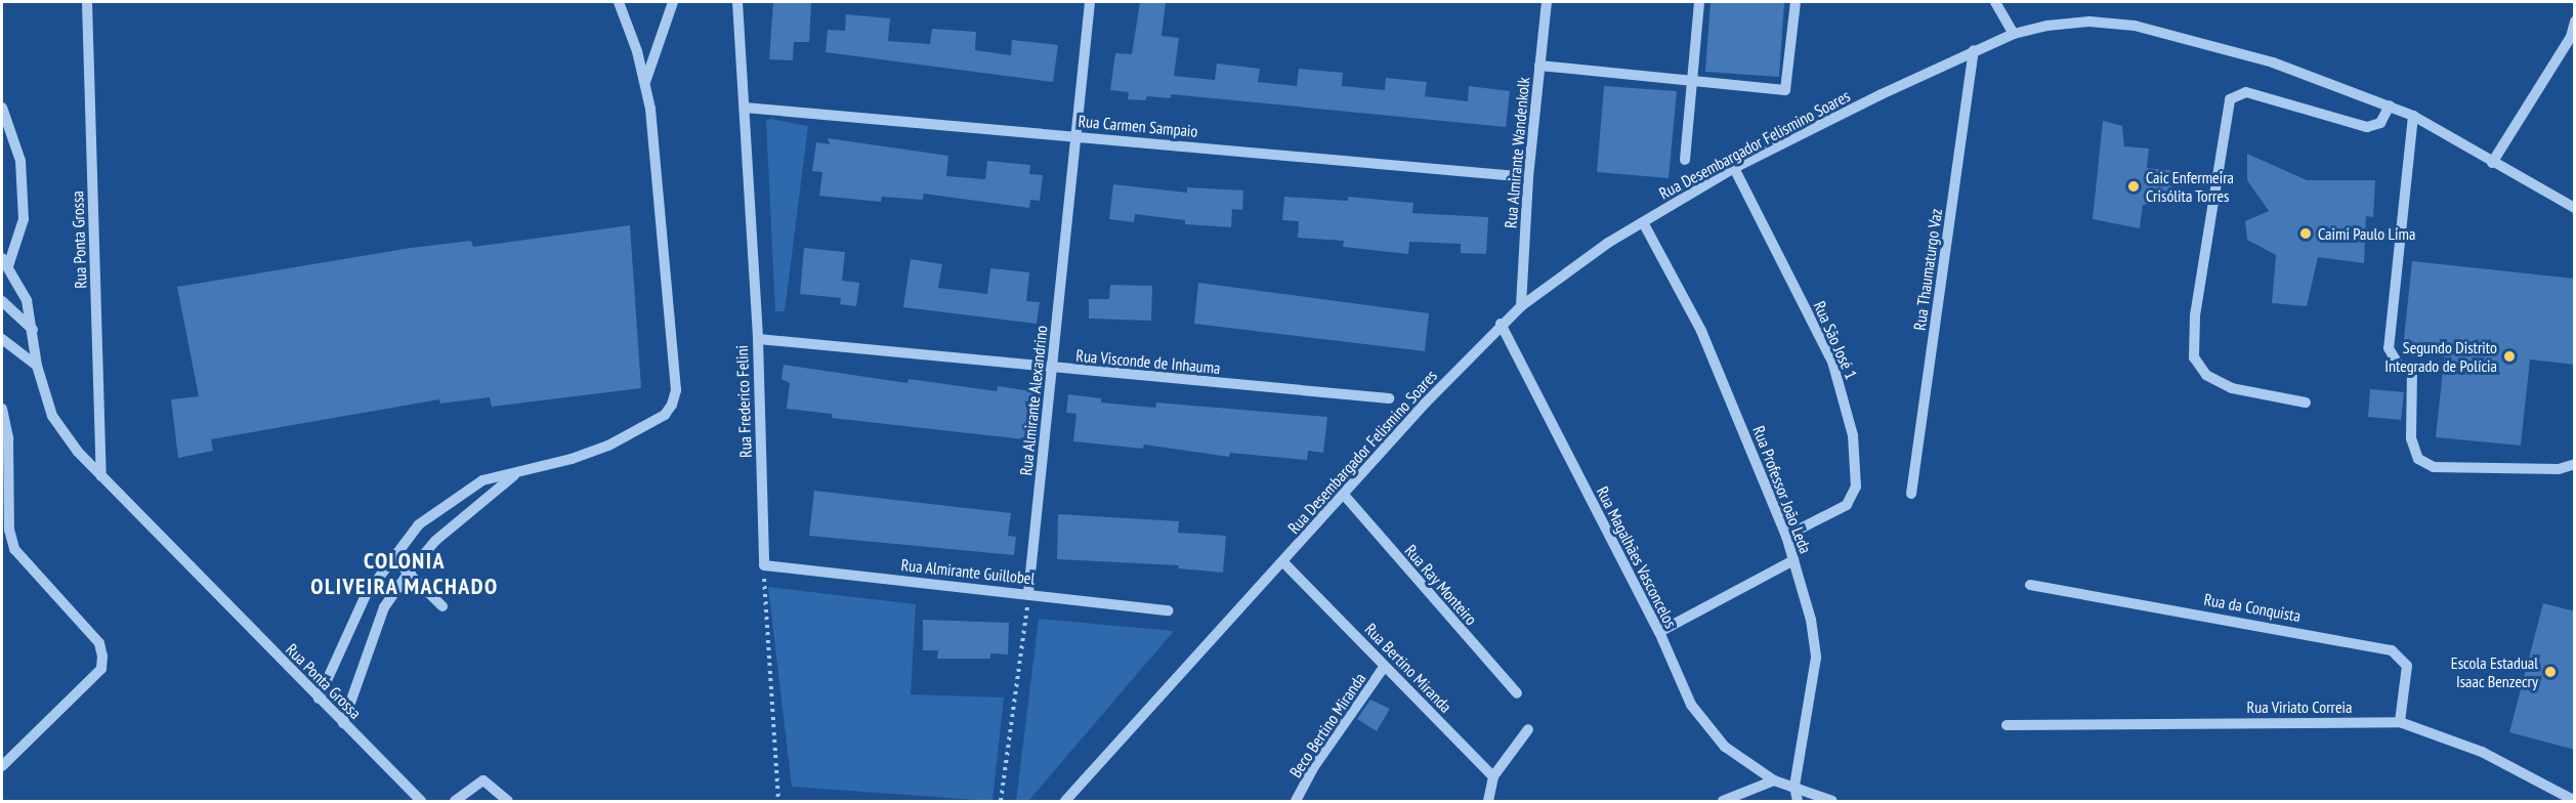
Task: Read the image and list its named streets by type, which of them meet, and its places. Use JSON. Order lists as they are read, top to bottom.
{
  "streets": {
    "street": [
      "Rua Carmen Sampaio",
      "Rua Desembargador Felismino Soares",
      "Rua Almirante Wandenkolk",
      "Rua Ponta Grossa",
      "Rua Thaumaturgo Vaz",
      "Rua São José 1",
      "Rua Visconde de Inhauma",
      "Rua Almirante Alexandrino",
      "Rua Frederico Felini",
      "Rua Professor João Leda",
      "Rua Magalhães Vasconcelos",
      "Rua Almirante Guillobel",
      "Rua Ray Monteiro",
      "Rua da Conquista",
      "Rua Bertino Miranda",
      "Rua Viriato Correia",
      "Beco Bertino Miranda"
    ]
  },
  "crossings": [
    ["Rua Carmen Sampaio", "Rua Almirante Wandenkolk"],
    ["Rua Carmen Sampaio", "Rua Almirante Alexandrino"],
    ["Rua Carmen Sampaio", "Rua Frederico Felini"],
    ["Rua Desembargador Felismino Soares", "Rua Almirante Wandenkolk"],
    ["Rua Desembargador Felismino Soares", "Rua Thaumaturgo Vaz"],
    ["Rua Desembargador Felismino Soares", "Rua São José 1"],
    ["Rua Desembargador Felismino Soares", "Rua Professor João Leda"],
    ["Rua Desembargador Felismino Soares", "Rua Magalhães Vasconcelos"],
    ["Rua Desembargador Felismino Soares", "Rua Ray Monteiro"],
    ["Rua Desembargador Felismino Soares", "Rua Bertino Miranda"],
    ["Rua São José 1", "Rua Professor João Leda"],
    ["Rua Visconde de Inhauma", "Rua Almirante Alexandrino"],
    ["Rua Visconde de Inhauma", "Rua Frederico Felini"],
    ["Rua Almirante Alexandrino", "Rua Almirante Guillobel"],
    ["Rua Frederico Felini", "Rua Almirante Guillobel"],
    ["Rua da Conquista", "Rua Viriato Correia"],
    ["Rua Bertino Miranda", "Beco Bertino Miranda"]
  ],
  "districts": ["COLONIA OLIVEIRA MACHADO"],
  "places": [
    "Caic Enfermeira Crisólita Torres",
    "Caimi Paulo Lima",
    "Segundo Distrito Integrado de Polícia",
    "Escola Estadual Isaac Benzecry"
  ]
}
